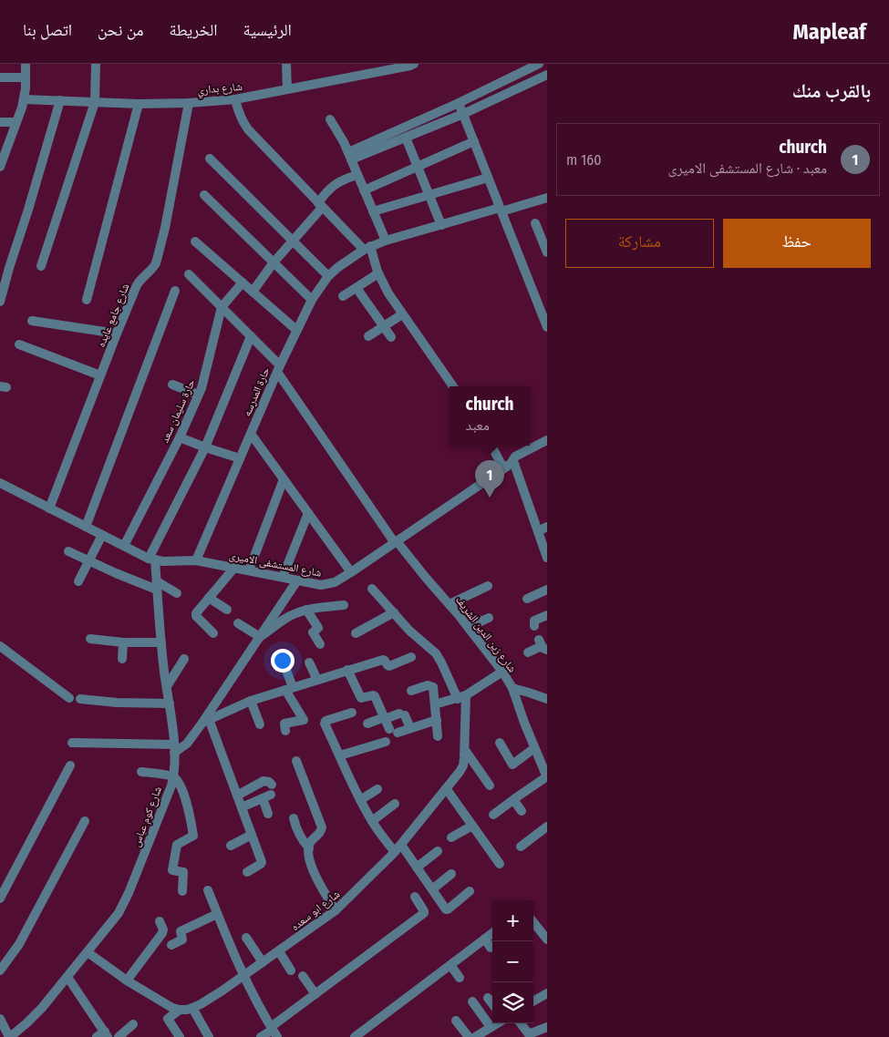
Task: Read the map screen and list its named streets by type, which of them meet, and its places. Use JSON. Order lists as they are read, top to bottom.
{
  "streets": {
    "street": [
      "شارع بداري",
      "شارع جامع عايده",
      "حارة المدرسه",
      "حارة سليمان سعد",
      "شارع المستشفى الاميرى",
      "شارع زين الدين الشريف",
      "شارع كوم عباس",
      "شارع ابو سعده"
    ]
  },
  "crossings": [
    ["شارع بداري", "شارع جامع عايده"],
    ["شارع جامع عايده", "شارع المستشفى الاميرى"],
    ["حارة المدرسه", "شارع المستشفى الاميرى"],
    ["حارة المدرسه", "شارع زين الدين الشريف"],
    ["حارة سليمان سعد", "شارع المستشفى الاميرى"],
    ["حارة سليمان سعد", "شارع زين الدين الشريف"],
    ["شارع المستشفى الاميرى", "شارع زين الدين الشريف"],
    ["شارع المستشفى الاميرى", "شارع كوم عباس"]
  ],
  "page": {
    "header": "Mapleaf",
    "nav": [
      "الرئيسية",
      "الخريطة",
      "من نحن",
      "اتصل بنا"
    ],
    "heading": "بالقرب منك",
    "list": [
      {
        "mark": "1",
        "name": "church",
        "note": "معبد · شارع المستشفى الاميرى",
        "value": "160 m"
      }
    ],
    "buttons": ["حفظ", "مشاركة"],
    "popup": ["church", "معبد"],
    "pins": "1",
    "map_buttons": ["+", "−"]
  }
}
